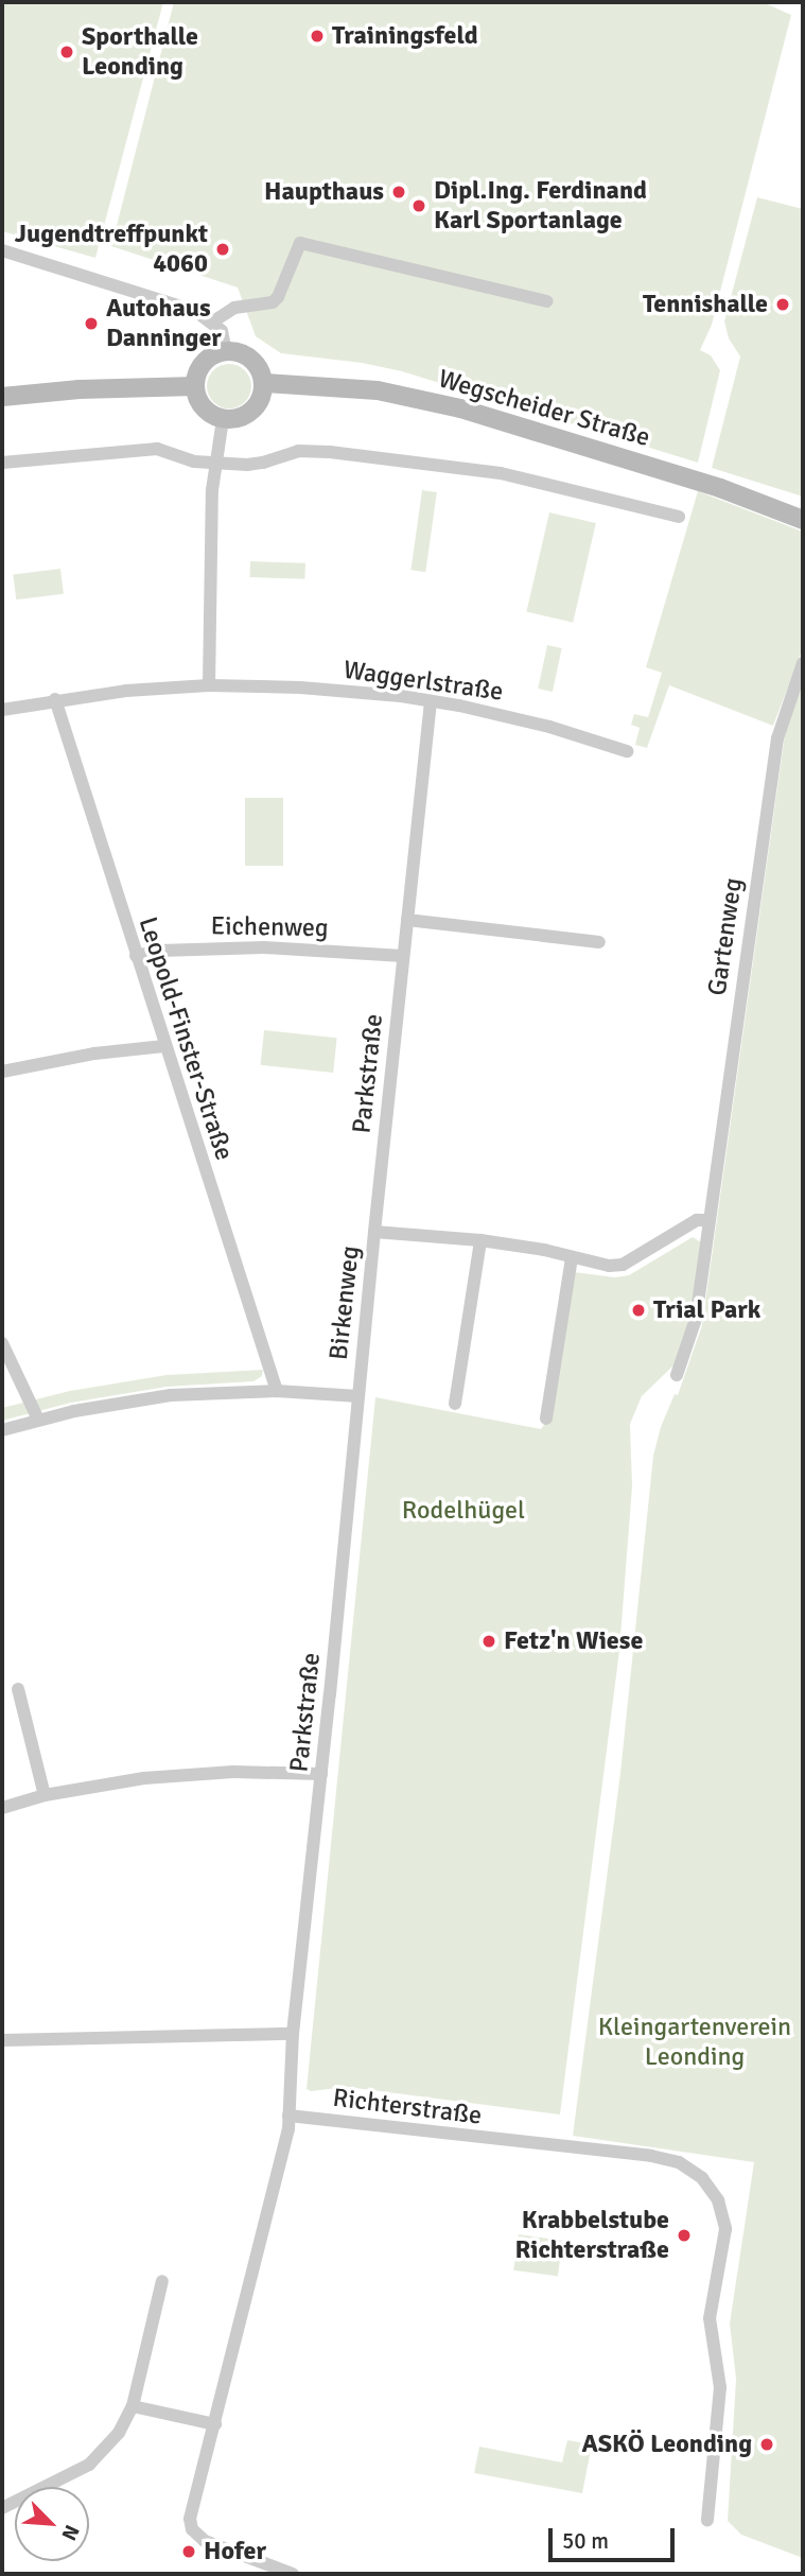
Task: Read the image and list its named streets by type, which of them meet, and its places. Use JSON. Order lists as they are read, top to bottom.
{
  "streets": {
    "street": [
      "Wegscheider Straße",
      "Waggerlstraße",
      "Eichenweg",
      "Gartenweg",
      "Leopold-Finster-Straße",
      "Parkstraße",
      "Birkenweg",
      "Richterstraße"
    ]
  },
  "crossings": [
    ["Waggerlstraße", "Leopold-Finster-Straße"],
    ["Waggerlstraße", "Parkstraße"],
    ["Eichenweg", "Leopold-Finster-Straße"],
    ["Eichenweg", "Parkstraße"],
    ["Parkstraße", "Birkenweg"],
    ["Parkstraße", "Richterstraße"]
  ],
  "parks": ["Rodelhügel", "Kleingartenverein Leonding"],
  "places": [
    "Trainingsfeld",
    "Sporthalle Leonding",
    "Haupthaus",
    "Dipl.Ing. Ferdinand Karl Sportanlage",
    "Jugendtreffpunkt 4060",
    "Tennishalle",
    "Autohaus Danninger",
    "Trial Park",
    "Fetz'n Wiese",
    "Krabbelstube Richterstraße",
    "ASKÖ Leonding",
    "Hofer"
  ],
  "scale_bar": "50 m",
  "north": "bottom right"
}
